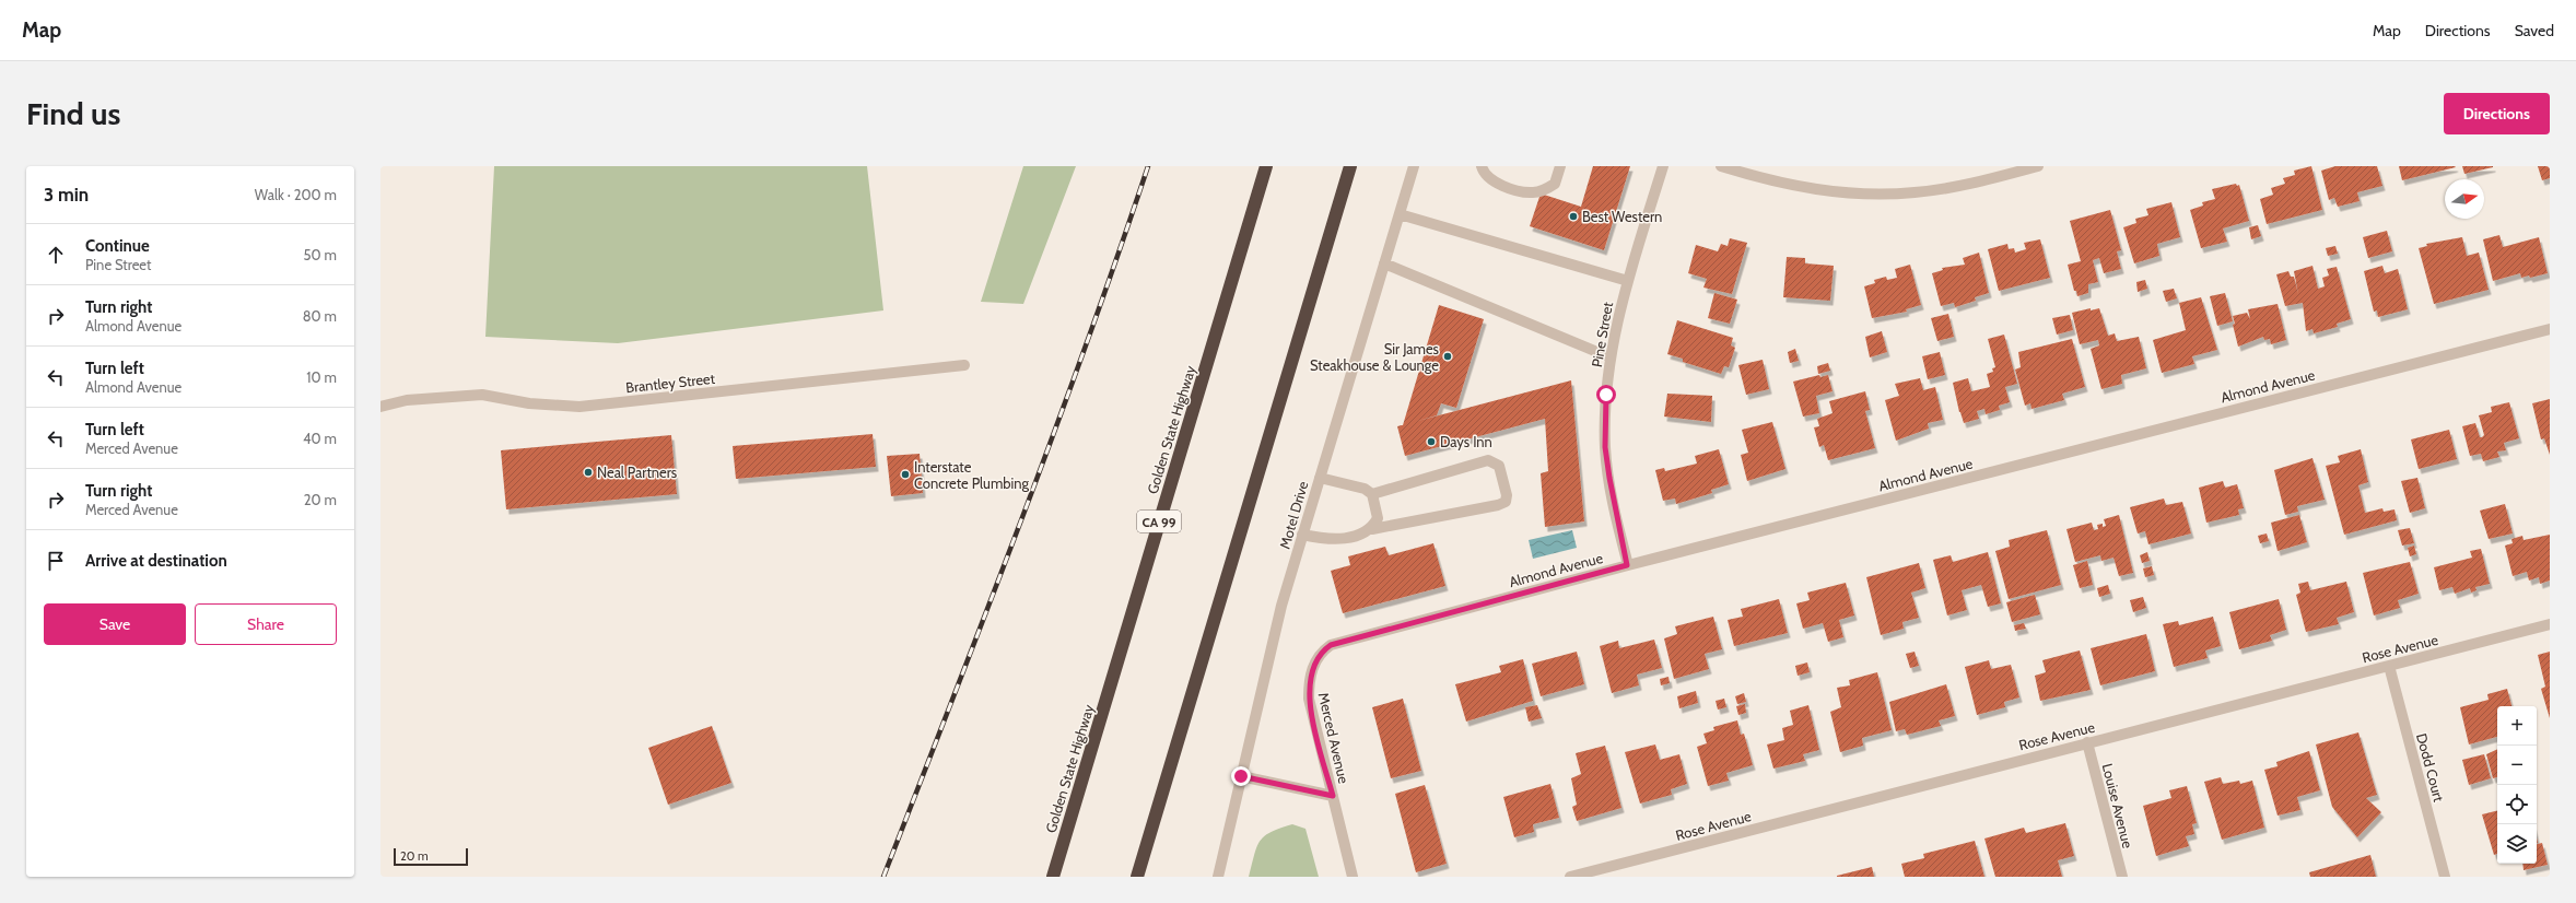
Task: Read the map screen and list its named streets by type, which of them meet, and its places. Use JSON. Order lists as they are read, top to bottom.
{
  "streets": {
    "highway": ["Golden State Highway", "CA 99"],
    "street": [
      "Pine Street",
      "Brantley Street",
      "Almond Avenue",
      "Motel Drive",
      "Rose Avenue",
      "Merced Avenue",
      "Dodd Court",
      "Louise Avenue"
    ]
  },
  "crossings": [
    ["Pine Street", "Almond Avenue"],
    ["Almond Avenue", "Merced Avenue"],
    ["Motel Drive", "Merced Avenue"],
    ["Rose Avenue", "Dodd Court"],
    ["Rose Avenue", "Louise Avenue"]
  ],
  "places": [
    "Best Western",
    "Sir James Steakhouse & Lounge",
    "Days Inn",
    "Neal Partners",
    "Interstate Concrete Plumbing"
  ],
  "scale_bar": "20 m",
  "north": "right",
  "page": {
    "header": "Map",
    "nav": ["Map", "Directions", "Saved"],
    "buttons": [
      "Directions",
      ["Save", "Share"]
    ],
    "title": "Find us",
    "heading": ["3 min", "Walk · 200 m"],
    "list": [
      ["Continue", "Pine Street", "50 m"],
      ["Turn right", "Almond Avenue", "80 m"],
      ["Turn left", "Almond Avenue", "10 m"],
      ["Turn left", "Merced Avenue", "40 m"],
      ["Turn right", "Merced Avenue", "20 m"],
      "Arrive at destination"
    ],
    "map_buttons": ["+", "−"],
    "scale": "20 m"
  }
}
